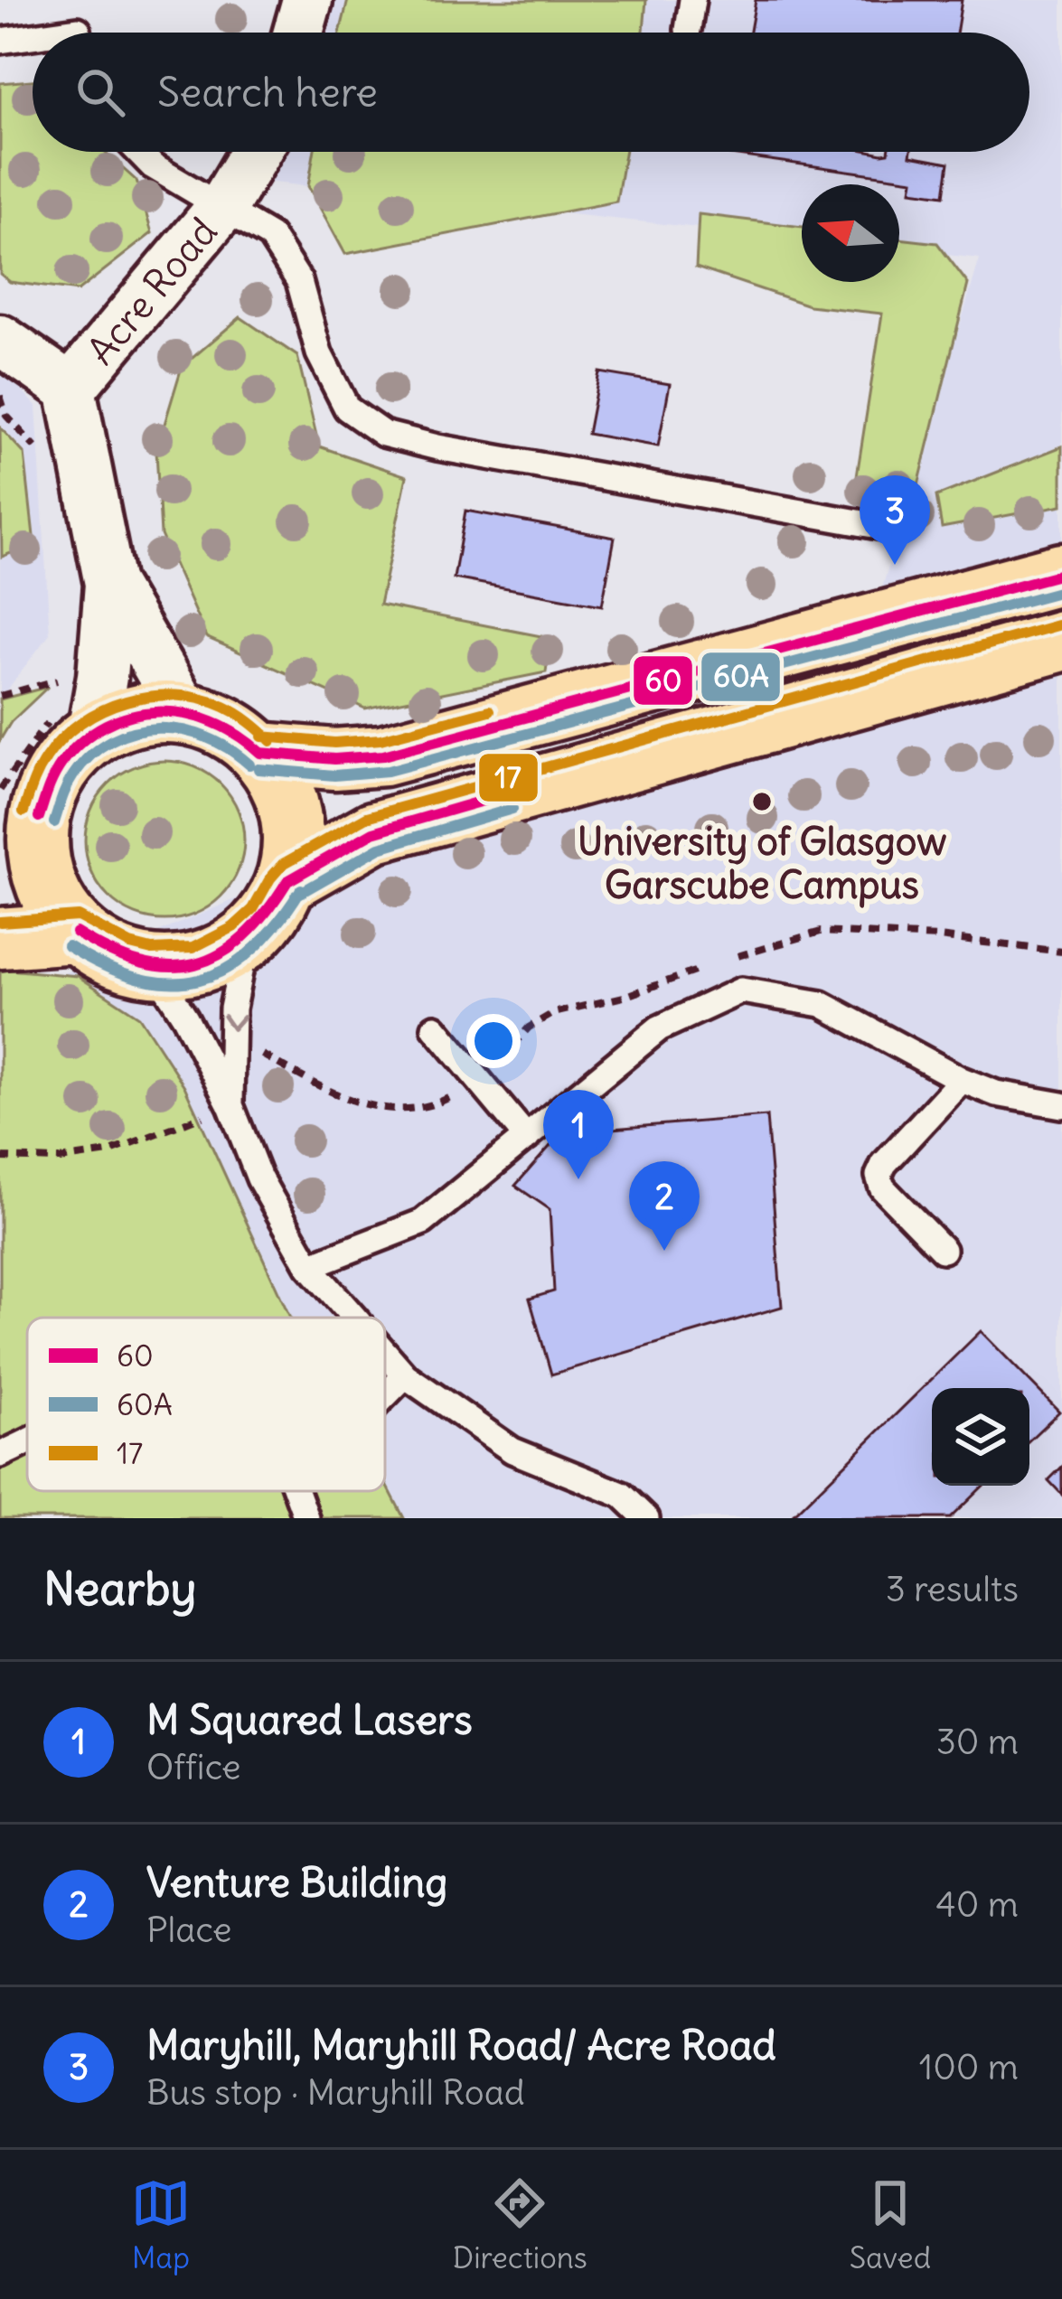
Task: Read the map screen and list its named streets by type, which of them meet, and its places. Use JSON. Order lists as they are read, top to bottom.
{
  "streets": {
    "street": ["Acre Road"]
  },
  "places": ["University of Glasgow Garscube Campus"],
  "lines": ["transit line 60", "transit line 60A", "transit line 17"],
  "legend": ["60", "60A", "17"],
  "north": "left",
  "page": {
    "search": "Search here",
    "pins": ["3", "1", "2"],
    "heading": ["Nearby", "3 results"],
    "list": [
      {
        "mark": "1",
        "name": "M Squared Lasers",
        "note": "Office",
        "value": "30 m"
      },
      {
        "mark": "2",
        "name": "Venture Building",
        "note": "Place",
        "value": "40 m"
      },
      {
        "mark": "3",
        "name": "Maryhill, Maryhill Road/ Acre Road",
        "note": "Bus stop · Maryhill Road",
        "value": "100 m"
      }
    ],
    "nav": ["Map", "Directions", "Saved"]
  }
}
